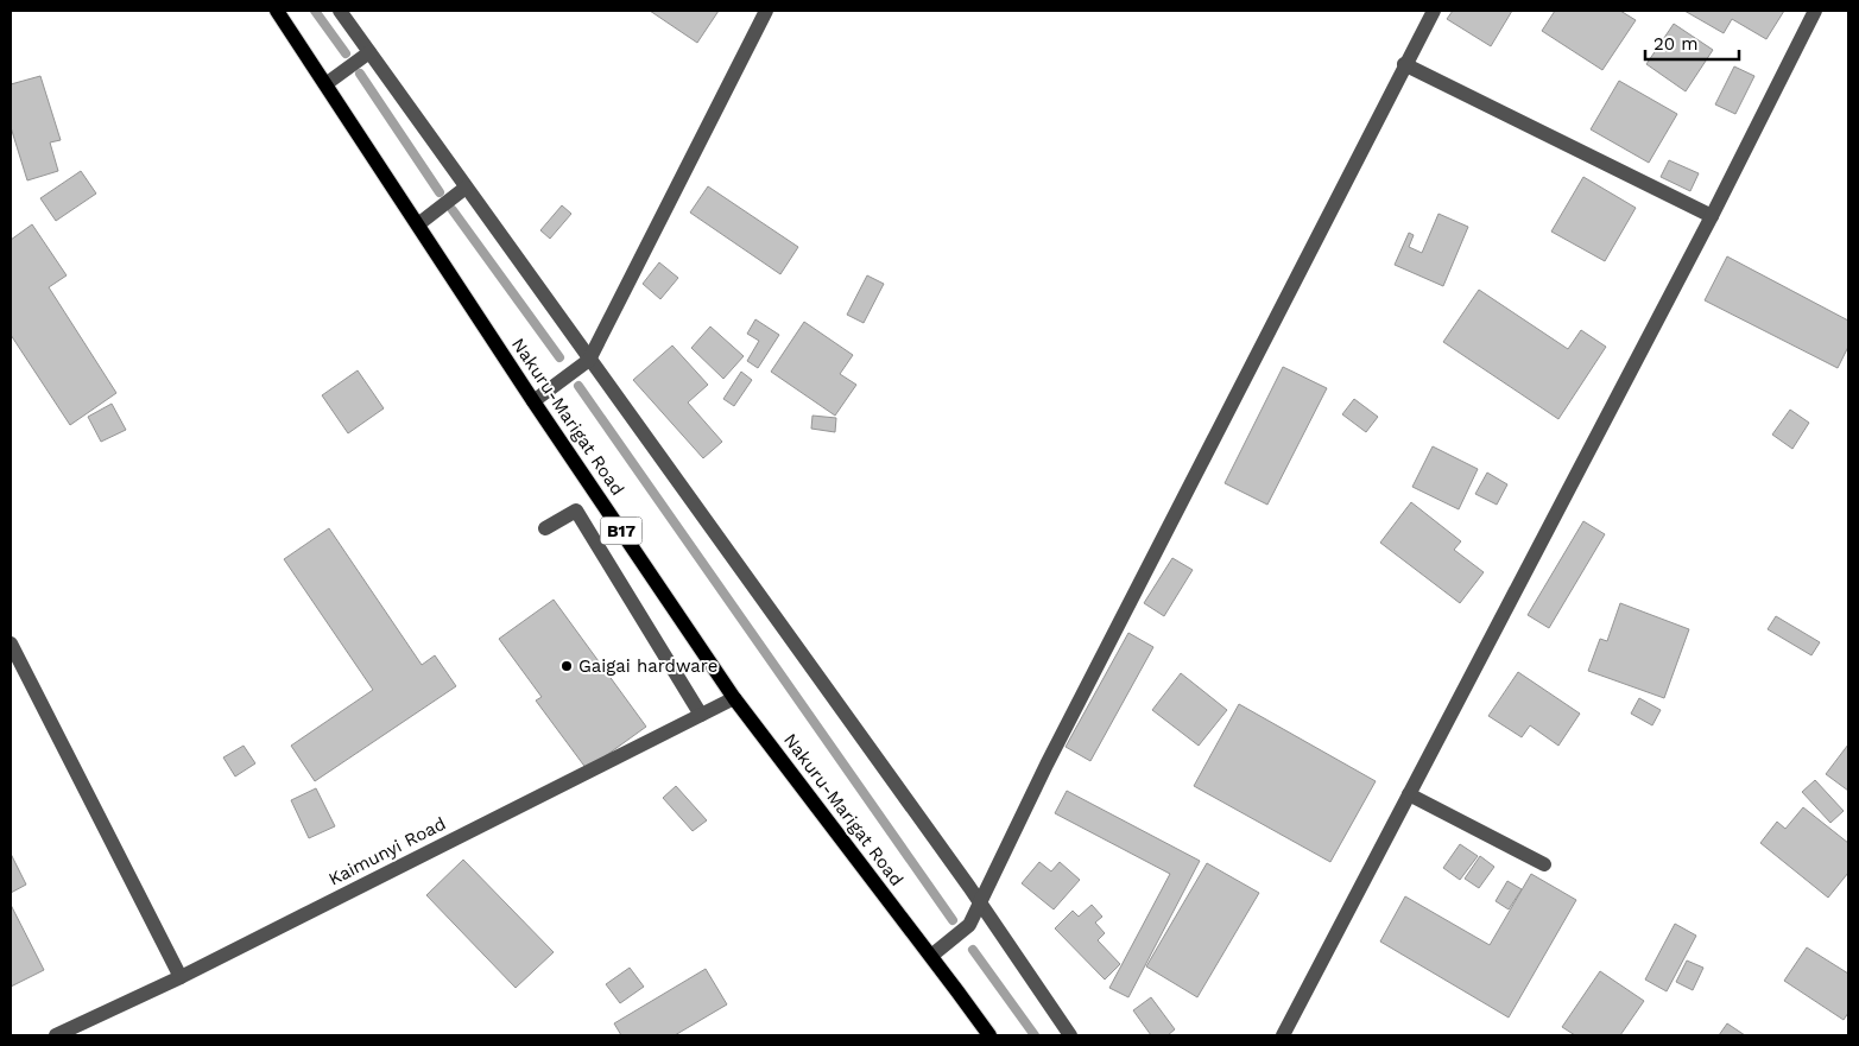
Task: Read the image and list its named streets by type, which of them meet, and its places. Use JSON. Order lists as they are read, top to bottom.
{
  "streets": {
    "main road": ["Nakuru-Marigat Road", "B17"],
    "street": ["Kaimunyi Road"]
  },
  "crossings": [
    ["Nakuru-Marigat Road", "Kaimunyi Road"]
  ],
  "places": ["Gaigai hardware"],
  "scale_bar": "20 m"
}
